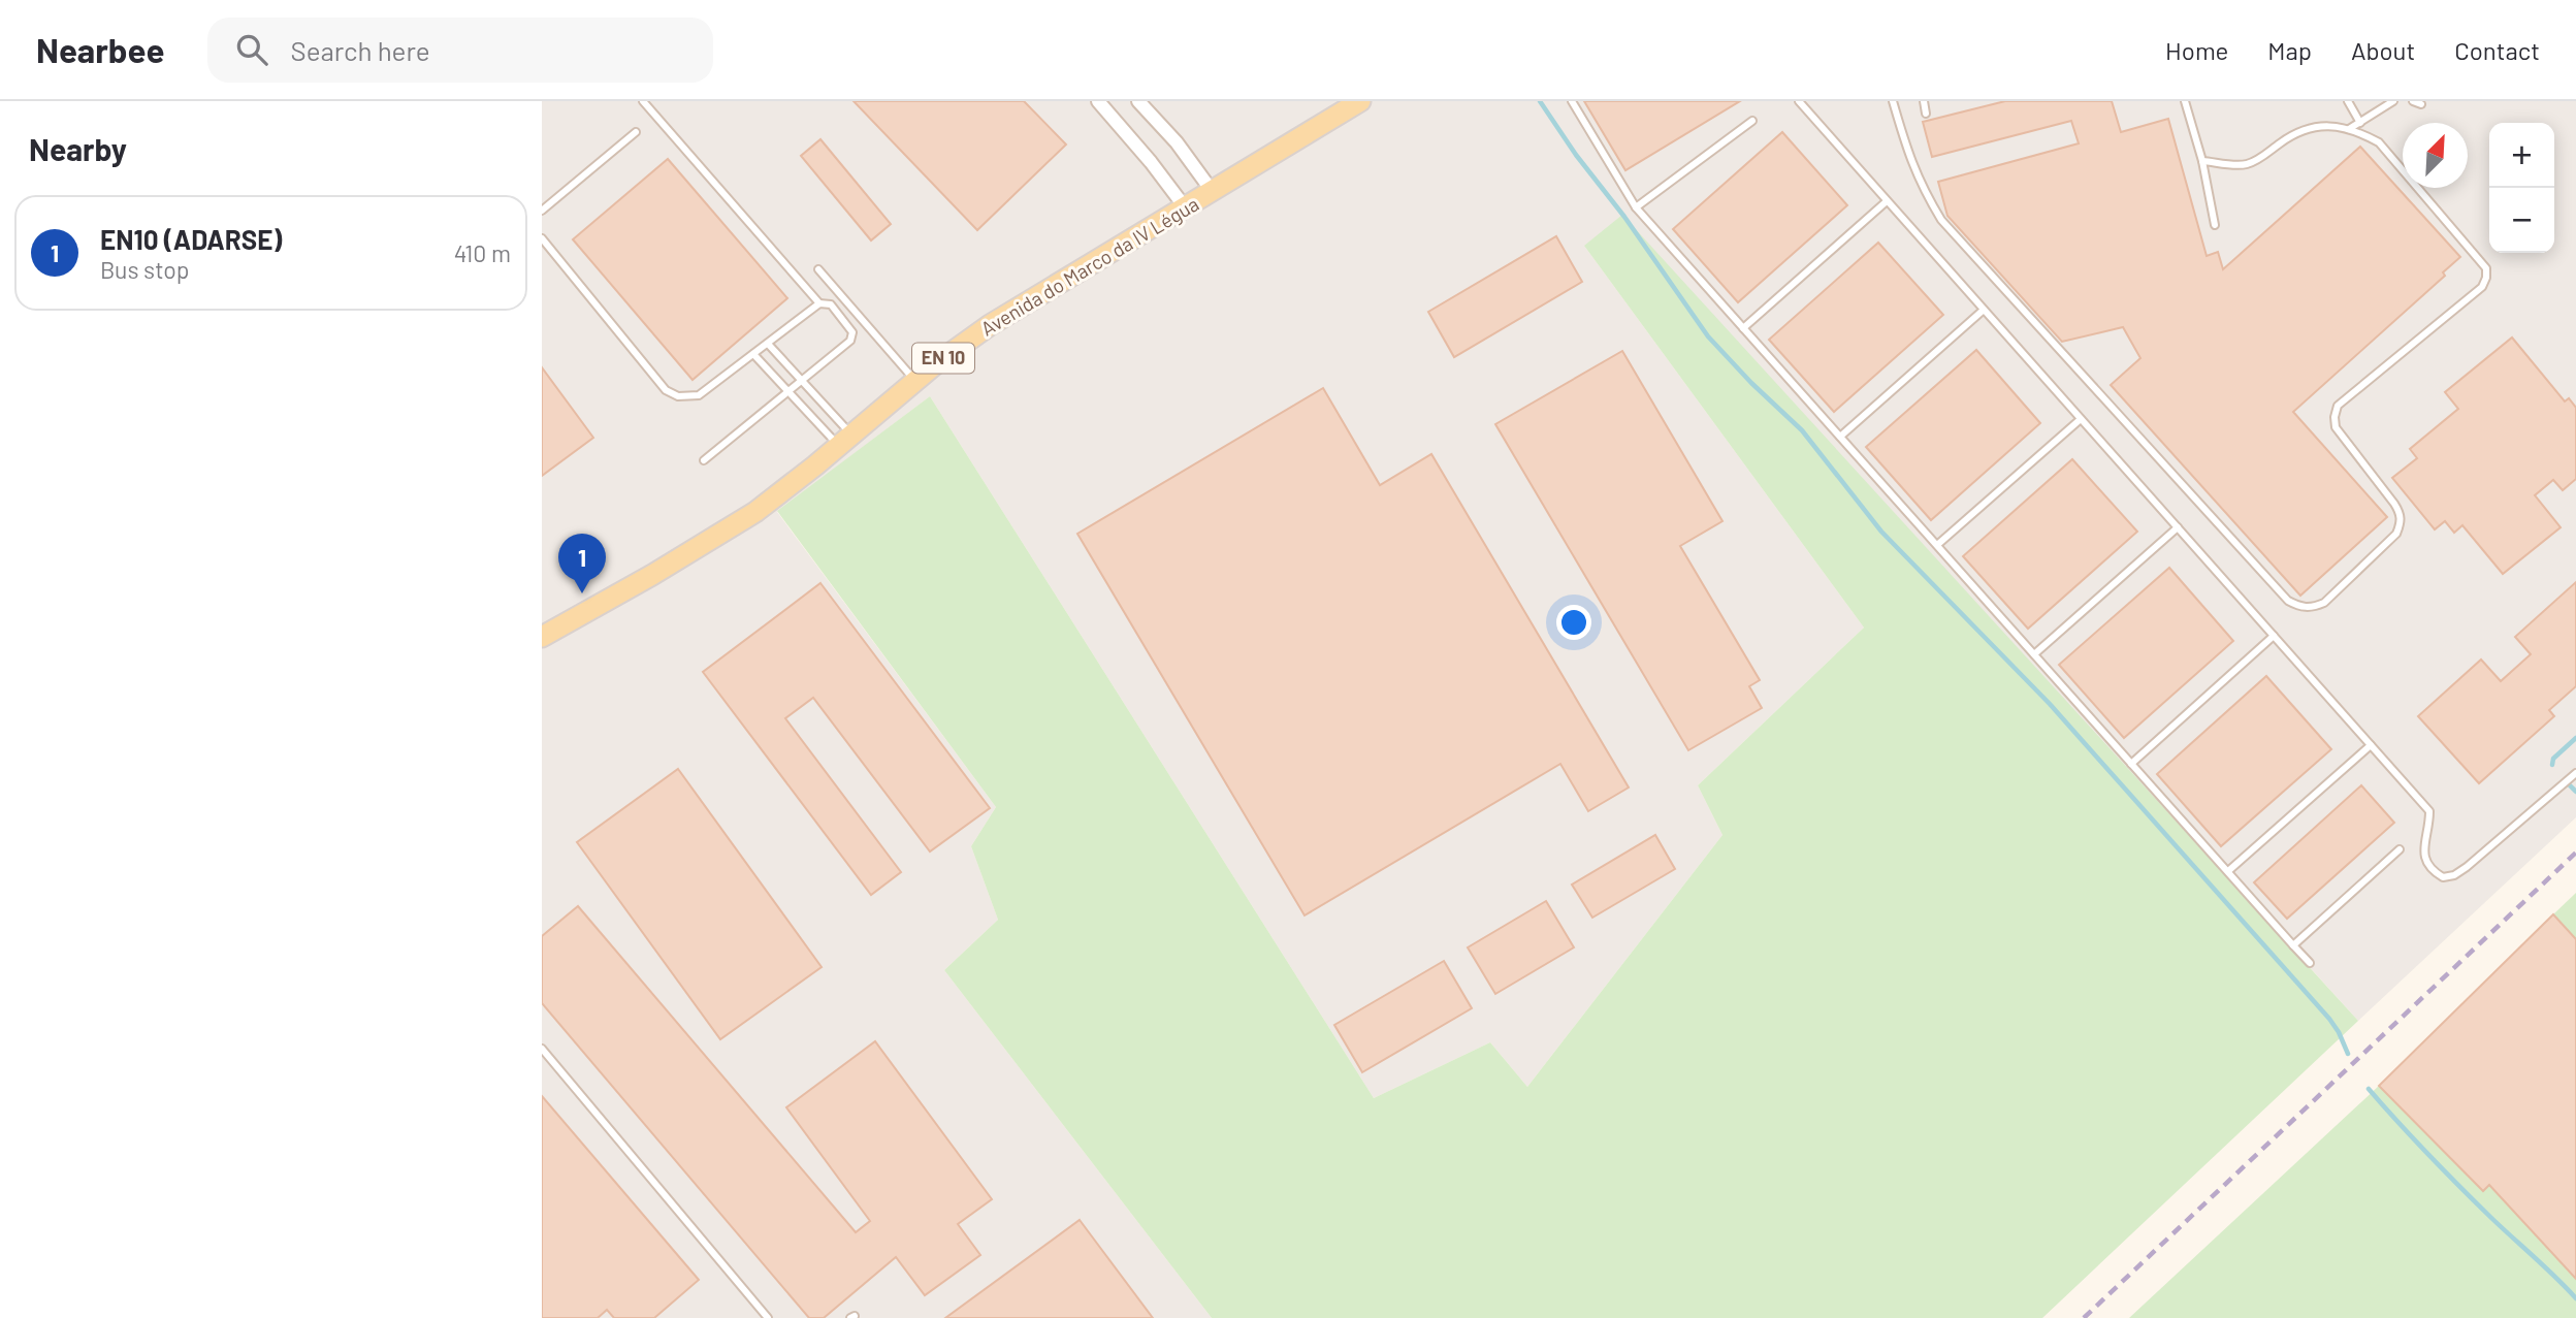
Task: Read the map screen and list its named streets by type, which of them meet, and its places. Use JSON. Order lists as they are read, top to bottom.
{
  "streets": {
    "main road": ["Avenida do Marco da IV Légua", "EN 10"]
  },
  "north": "top right",
  "page": {
    "header": "Nearbee",
    "search": "Search here",
    "nav": [
      "Home",
      "Map",
      "About",
      "Contact"
    ],
    "heading": "Nearby",
    "map_buttons": ["+", "−"],
    "list": [
      {
        "mark": "1",
        "name": "EN10 (ADARSE)",
        "note": "Bus stop",
        "value": "410 m"
      }
    ],
    "pins": "1"
  }
}
